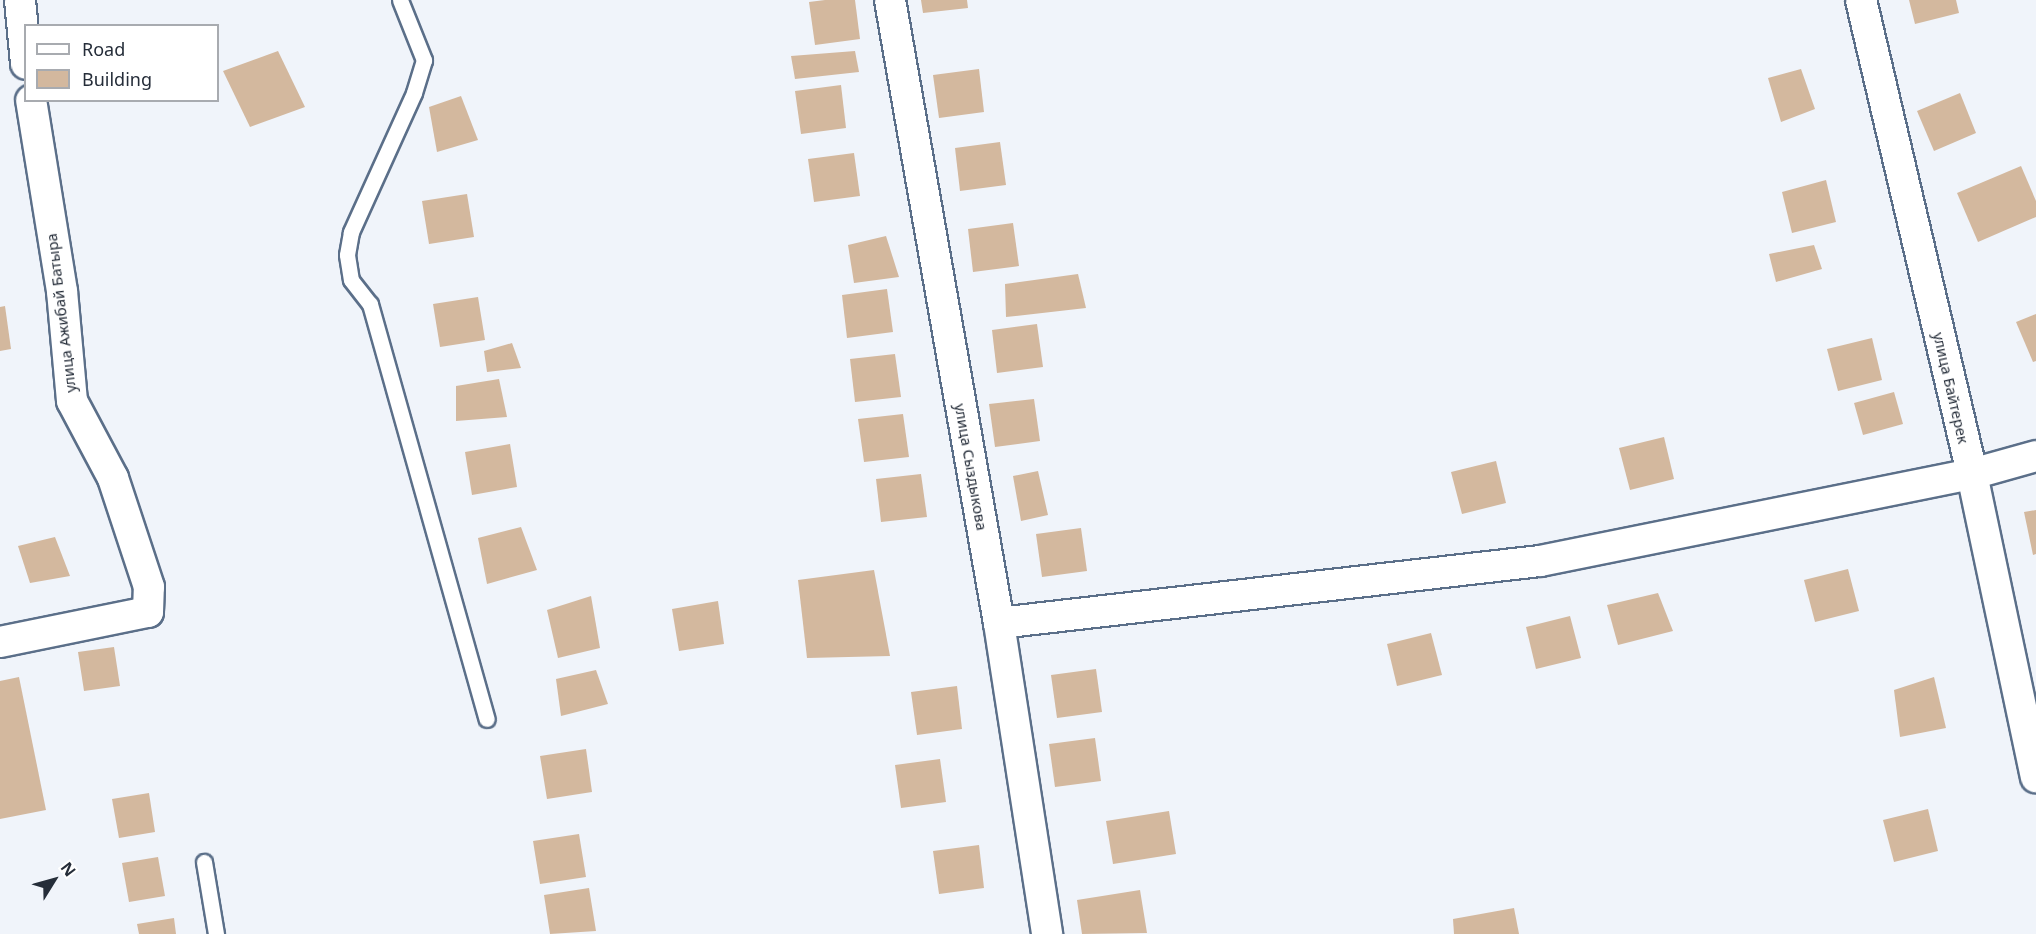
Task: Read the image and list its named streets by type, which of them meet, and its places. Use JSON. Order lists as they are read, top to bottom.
{
  "streets": {
    "street": ["улица Ажибай Батыра", "улица Байтерек", "улица Сыздыкова"]
  },
  "legend": ["Road", "Building"],
  "north": "top right"
}
